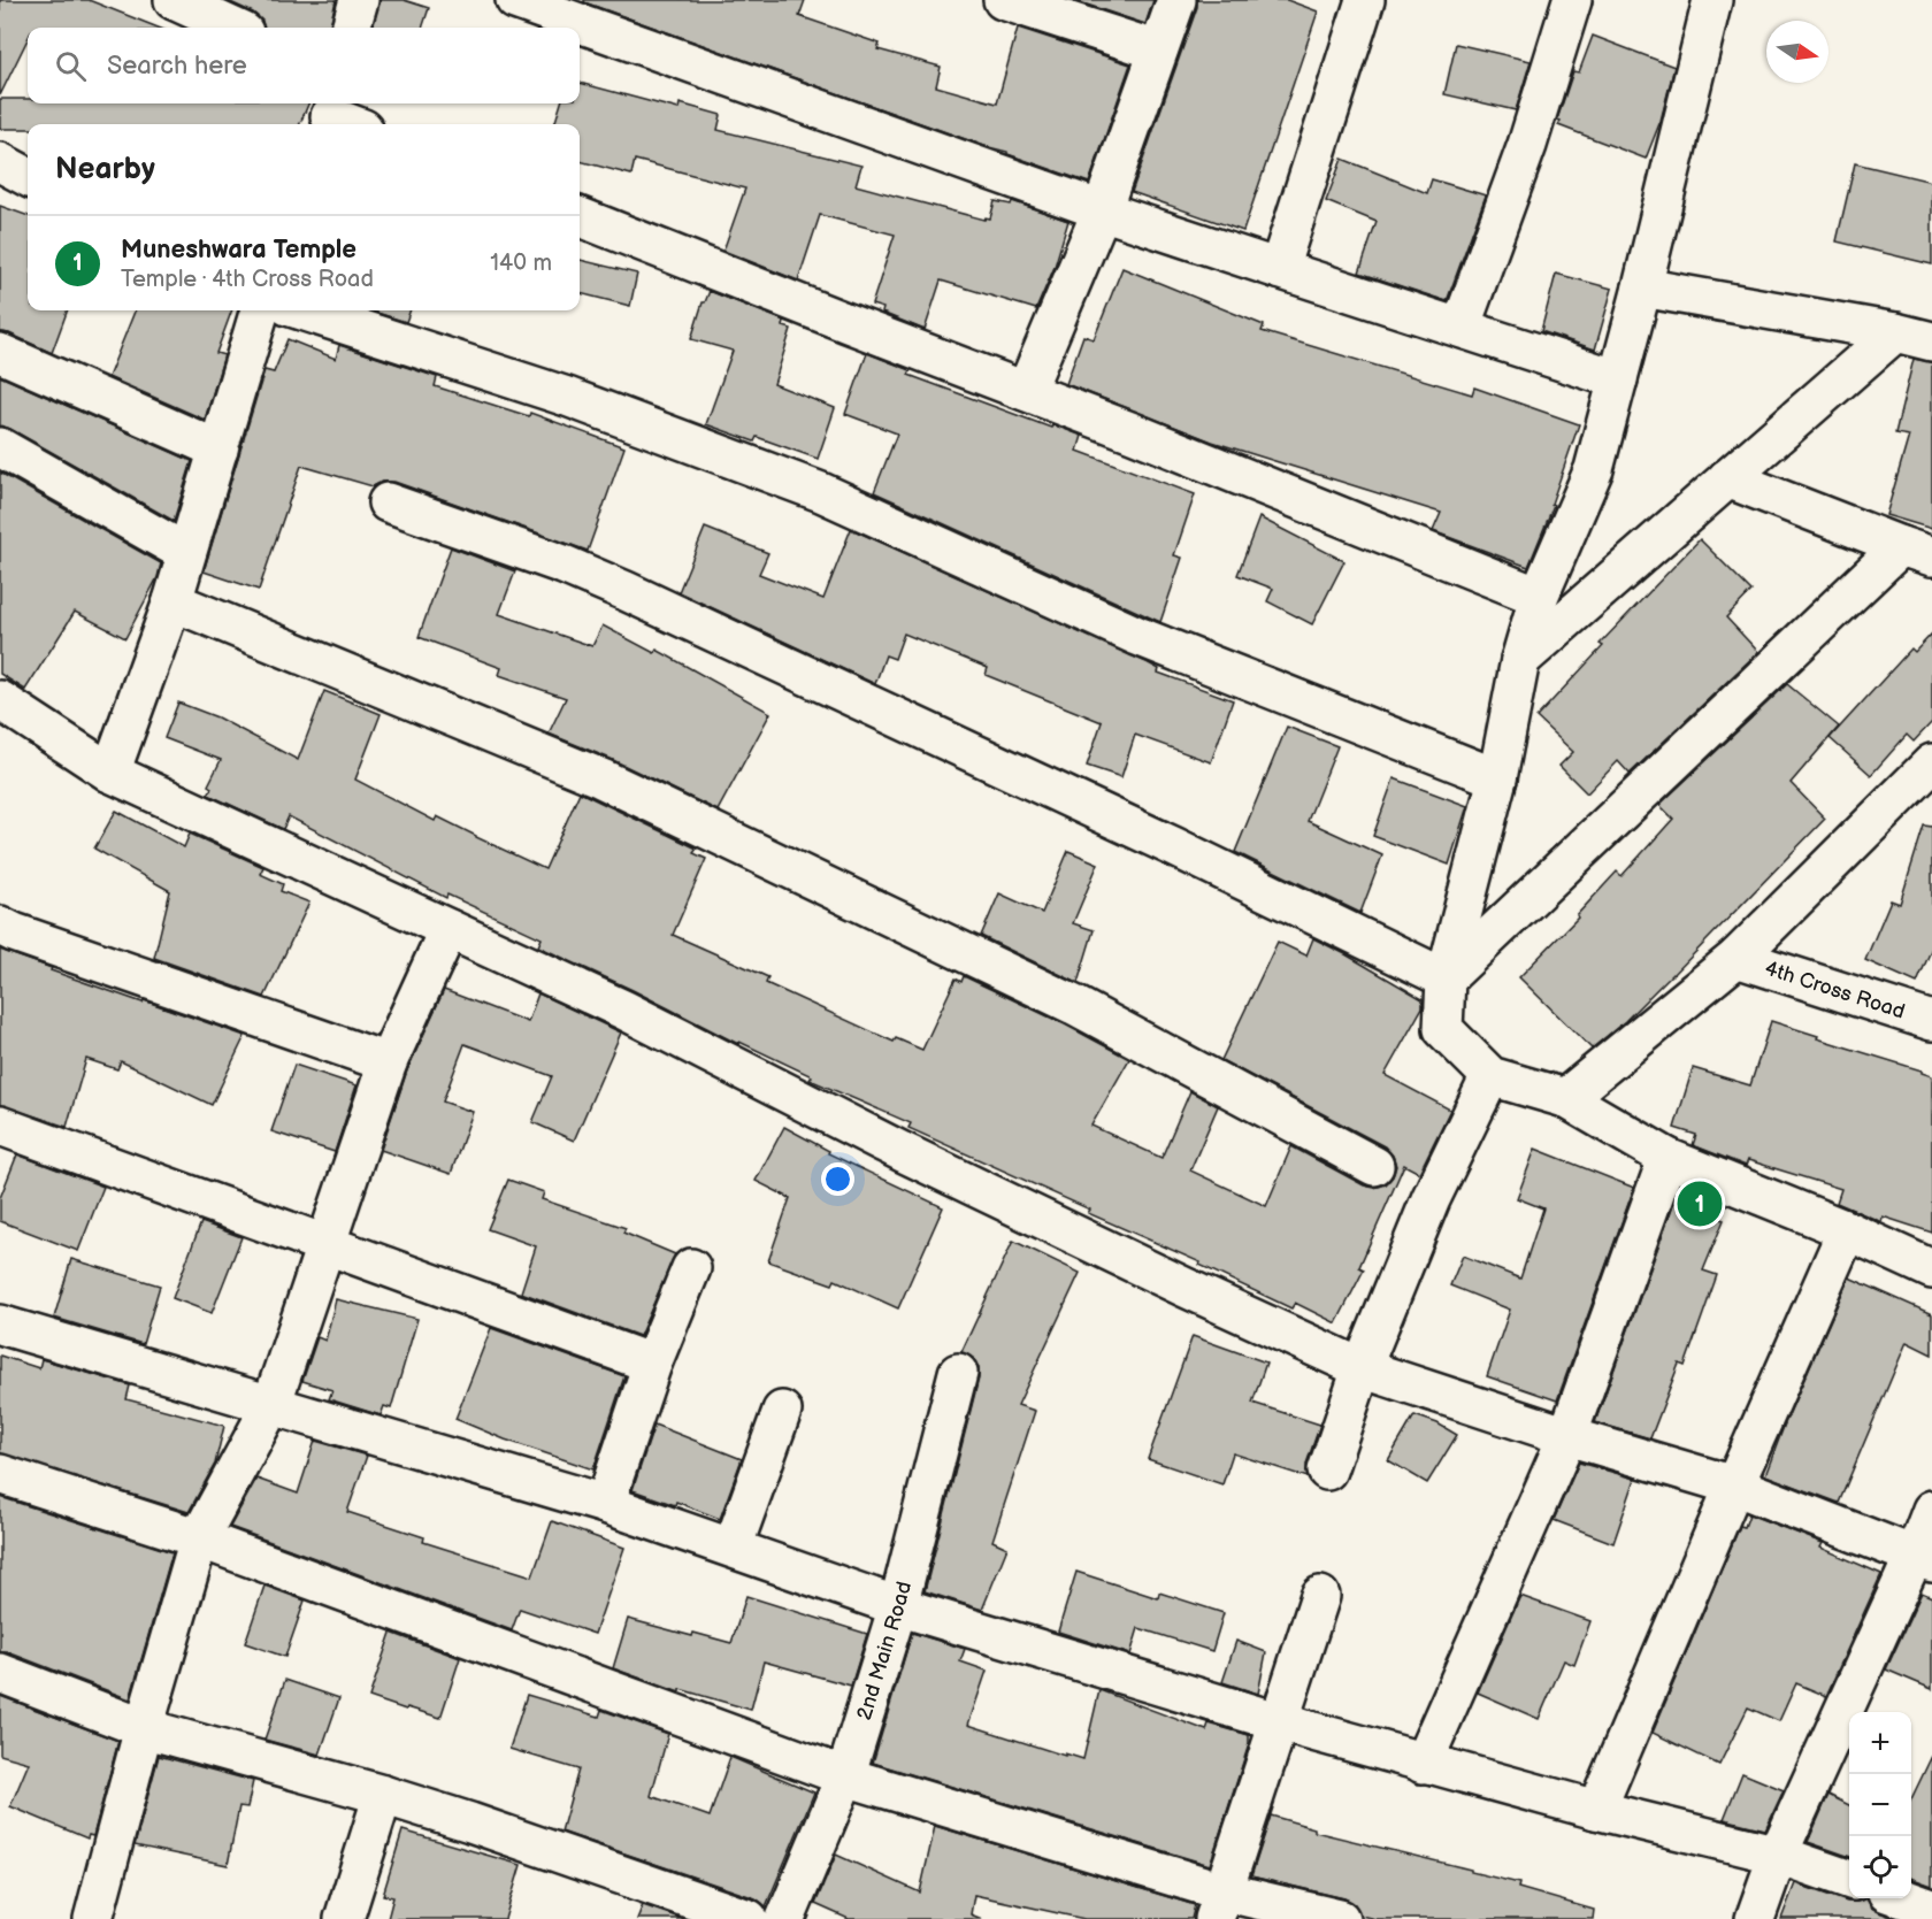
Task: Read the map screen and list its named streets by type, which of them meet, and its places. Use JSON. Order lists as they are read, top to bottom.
{
  "streets": {
    "street": ["4th Cross Road", "2nd Main Road"]
  },
  "north": "right",
  "page": {
    "search": "Search here",
    "heading": "Nearby",
    "list": [
      {
        "mark": "1",
        "name": "Muneshwara Temple",
        "note": "Temple · 4th Cross Road",
        "value": "140 m"
      }
    ],
    "pins": "1",
    "map_buttons": ["+", "−"]
  }
}
